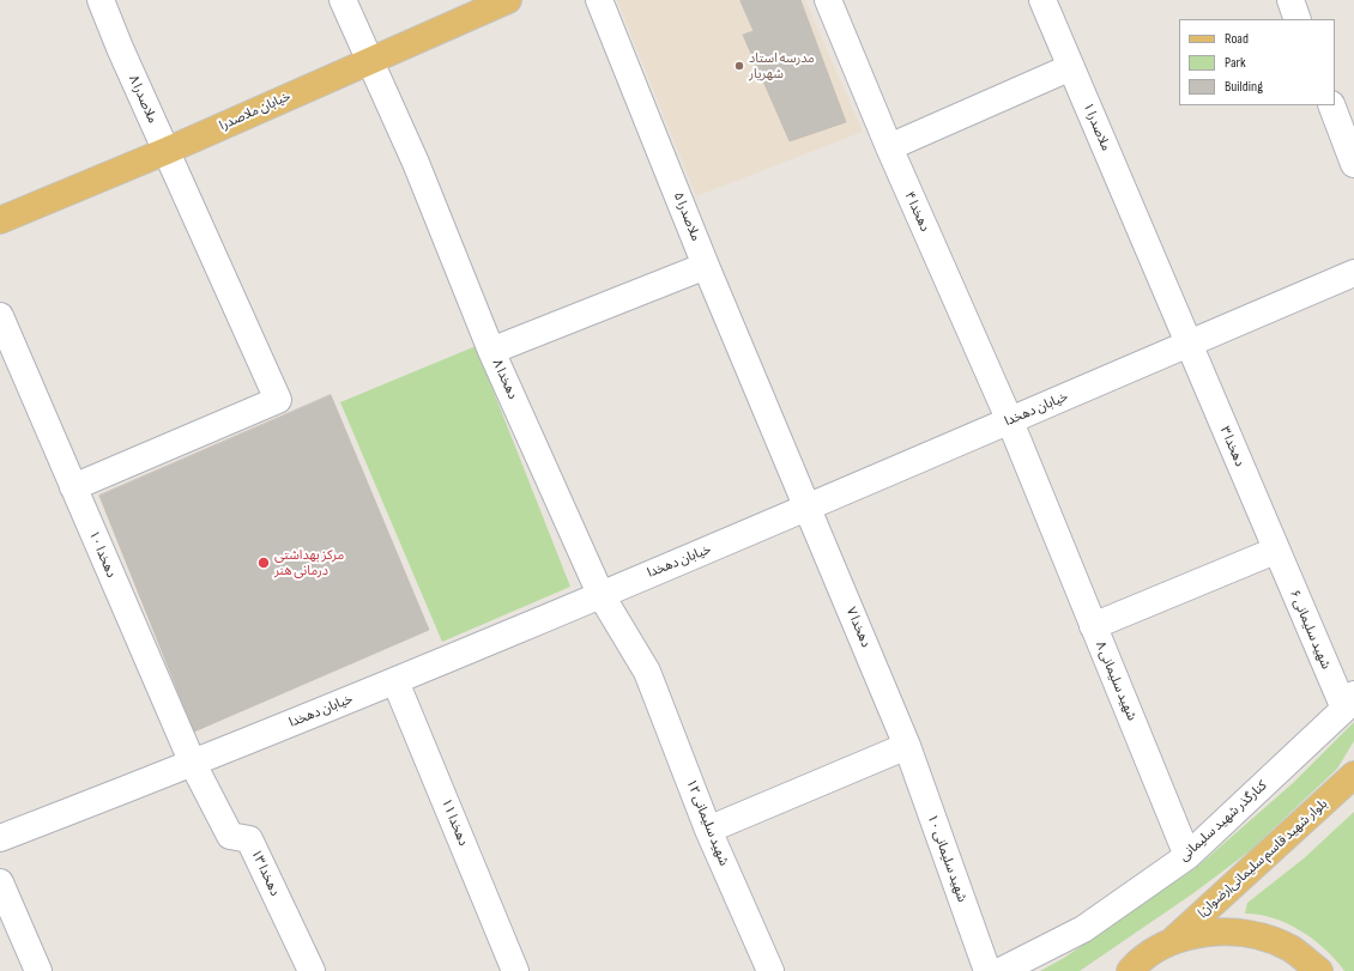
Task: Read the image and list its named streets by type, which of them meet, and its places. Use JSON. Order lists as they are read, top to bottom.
{
  "streets": {
    "main road": ["خیابان ملاصدرا", "بلوار شهید قاسم سلیمانی(رضوان)"],
    "street": [
      "ملاصدرا ۸",
      "ملاصدرا ۱",
      "دهخدا ۴",
      "ملاصدرا ۵",
      "دهخدا ۸",
      "خیابان دهخدا",
      "دهخدا ۳",
      "دهخدا ۱۰",
      "دهخدا ۷",
      "شهید سلیمانی ۶",
      "شهید سلیمانی ۸",
      "کنارگذر شهید سلیمانی",
      "دهخدا ۱۱",
      "شهید سلیمانی ۱۲",
      "شهید سلیمانی ۱۰",
      "دهخدا ۱۳"
    ]
  },
  "crossings": [
    ["ملاصدرا ۸", "خیابان ملاصدرا"],
    ["ملاصدرا ۸", "دهخدا ۱۰"],
    ["خیابان ملاصدرا", "دهخدا ۸"],
    ["ملاصدرا ۱", "خیابان دهخدا"],
    ["ملاصدرا ۱", "دهخدا ۳"],
    ["دهخدا ۴", "خیابان دهخدا"],
    ["دهخدا ۴", "شهید سلیمانی ۸"],
    ["ملاصدرا ۵", "دهخدا ۷"],
    ["دهخدا ۸", "خیابان دهخدا"],
    ["دهخدا ۸", "شهید سلیمانی ۱۲"],
    ["خیابان دهخدا", "دهخدا ۳"],
    ["خیابان دهخدا", "دهخدا ۱۰"],
    ["خیابان دهخدا", "دهخدا ۷"],
    ["خیابان دهخدا", "دهخدا ۱۱"],
    ["خیابان دهخدا", "دهخدا ۱۳"],
    ["دهخدا ۳", "شهید سلیمانی ۶"],
    ["دهخدا ۱۰", "دهخدا ۱۳"],
    ["دهخدا ۷", "شهید سلیمانی ۱۰"],
    ["شهید سلیمانی ۶", "کنارگذر شهید سلیمانی"],
    ["شهید سلیمانی ۸", "کنارگذر شهید سلیمانی"]
  ],
  "places": ["مدرسه استاد شهریار", "مرکز بهداشتی درمانی هنر"],
  "legend": ["Road", "Park", "Building"]
}
